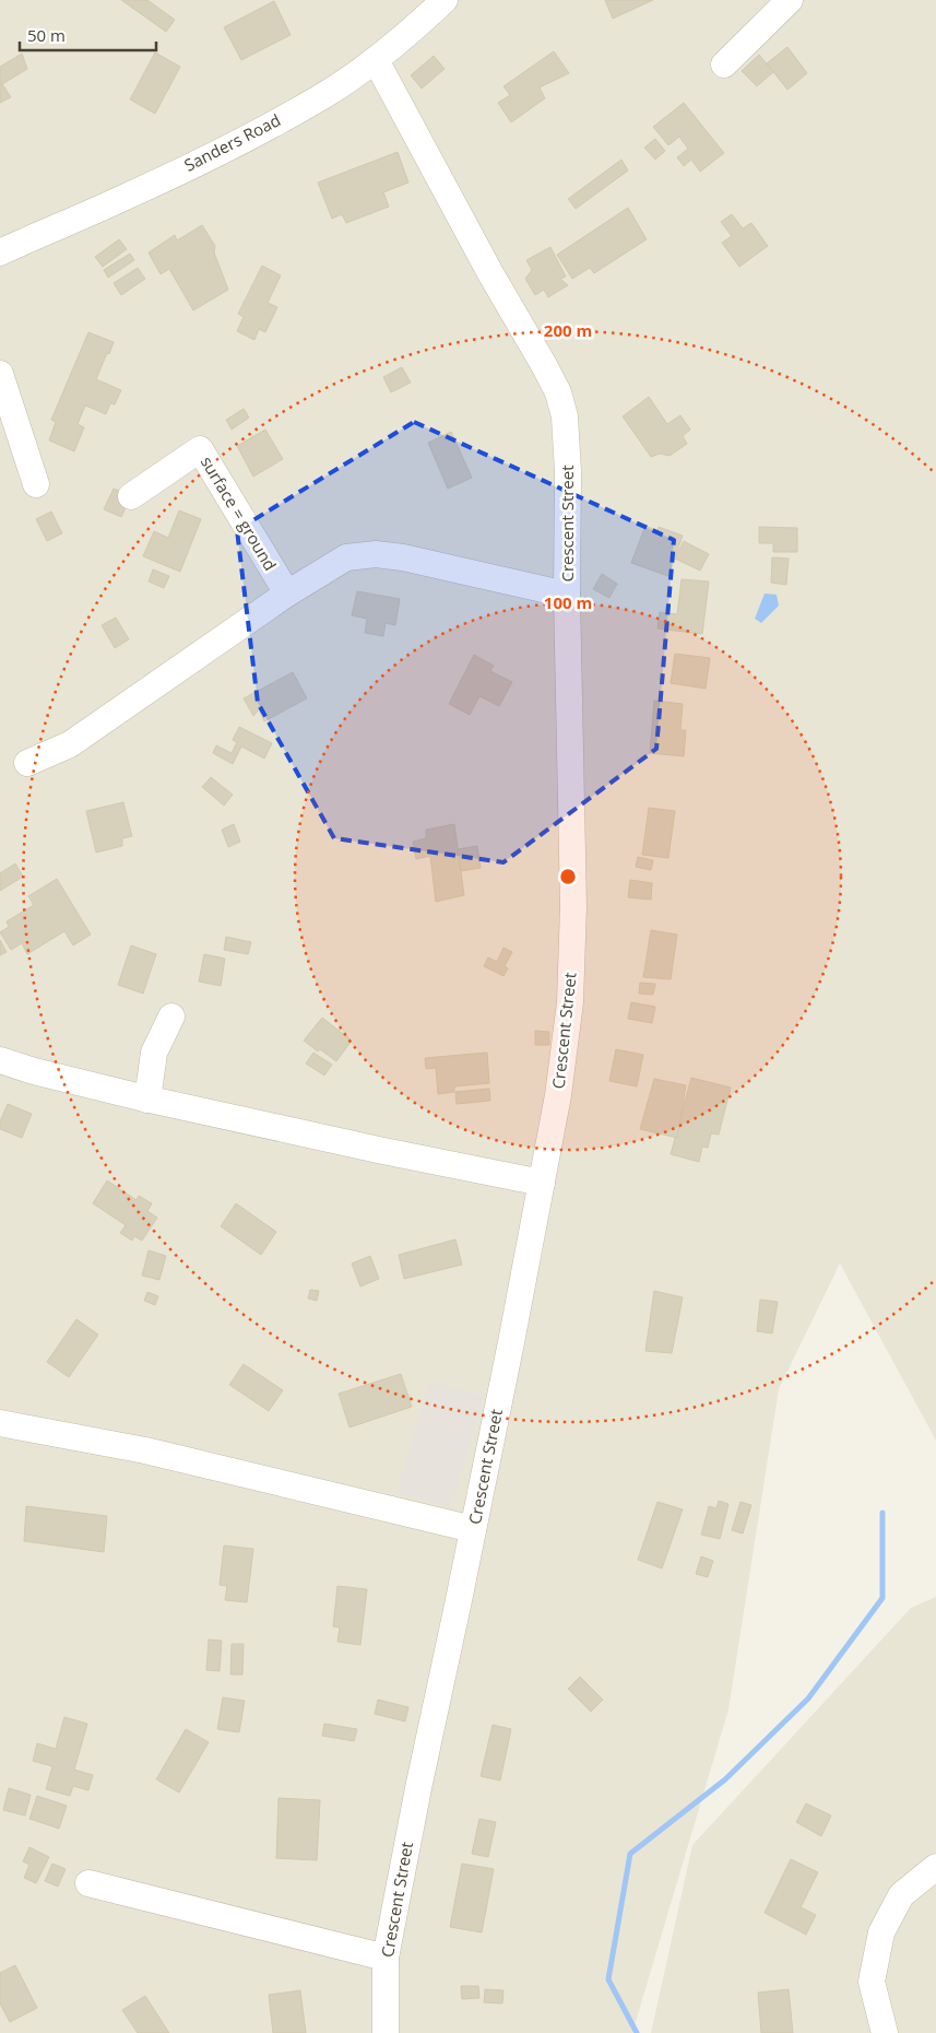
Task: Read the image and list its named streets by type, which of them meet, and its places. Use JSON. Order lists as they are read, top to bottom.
{
  "streets": {
    "street": ["Sanders Road", "surface = ground", "Crescent Street"]
  },
  "crossings": [
    ["Sanders Road", "Crescent Street"]
  ],
  "scale_bar": "50 m",
  "rings": ["200 m", "100 m"]
}
